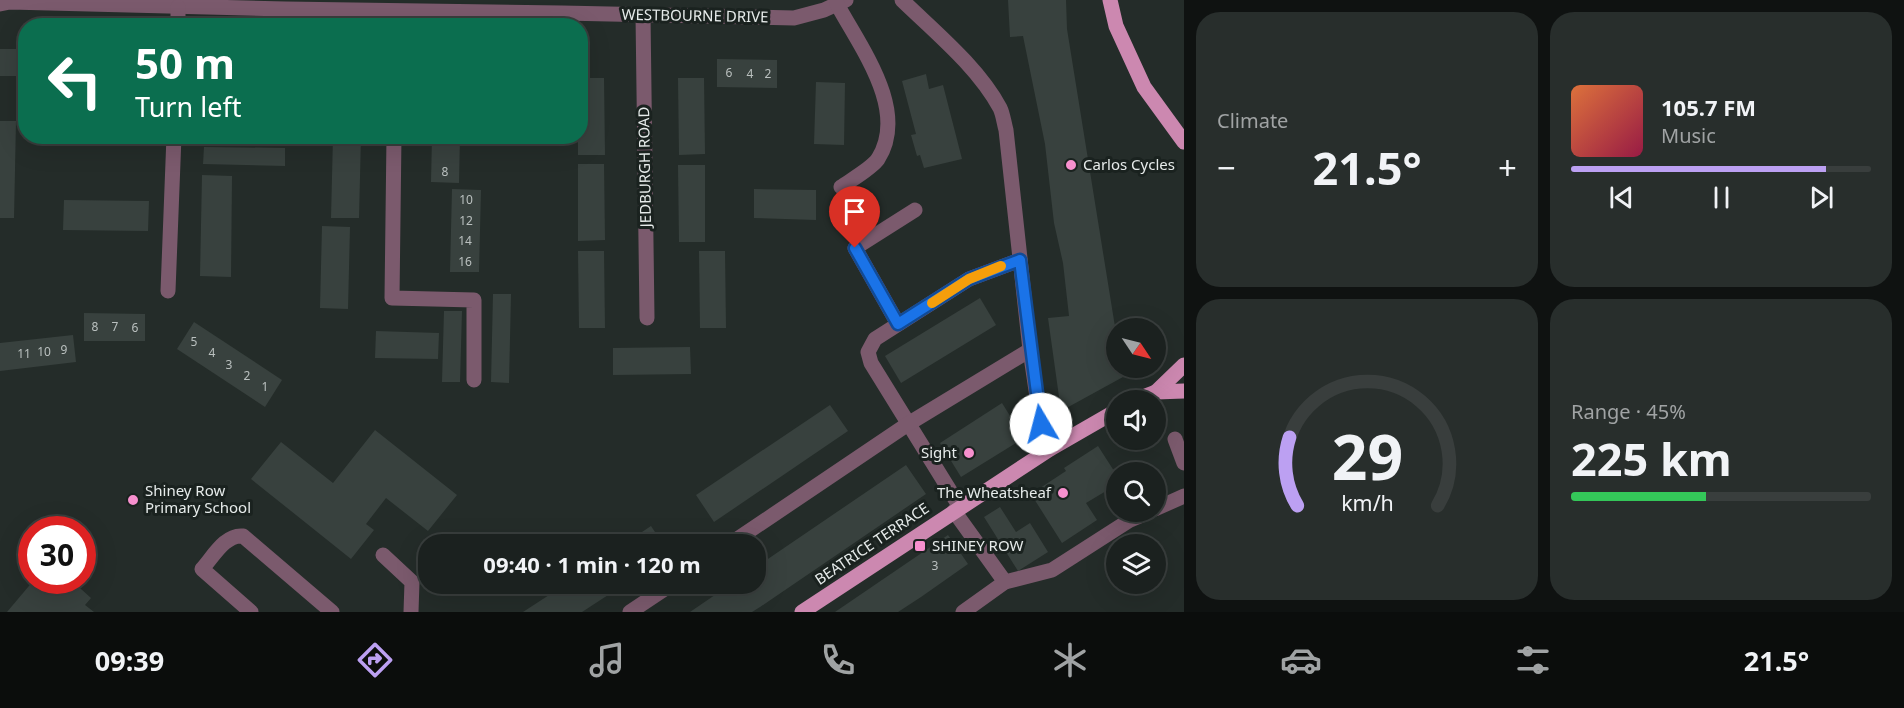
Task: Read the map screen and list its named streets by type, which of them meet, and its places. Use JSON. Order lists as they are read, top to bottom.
{
  "streets": {
    "main road": ["BEATRICE TERRACE"],
    "street": ["WESTBOURNE DRIVE", "JEDBURGH ROAD"]
  },
  "crossings": [
    ["WESTBOURNE DRIVE", "JEDBURGH ROAD"]
  ],
  "places": {
    "other": [
      "Carlos Cycles",
      "Sight",
      "The Wheatsheaf",
      "Shiney Row Primary School"
    ],
    "transit": ["SHINEY ROW"]
  },
  "house_numbers": [
    "6",
    "4",
    "2",
    "8",
    "10",
    "12",
    "14",
    "16",
    "8",
    "7",
    "6",
    "5",
    "9",
    "10",
    "4",
    "11",
    "3",
    "2",
    "1",
    "3"
  ],
  "north": "bottom right",
  "page": {
    "tile": [
      "Climate",
      ["Range · 45%", "225 km"]
    ],
    "turn": ["50 m", "Turn left"],
    "song": ["105.7 FM", "Music"],
    "heat": ["−", "21.5°", "+"],
    "limit": "30",
    "trip": "09:40 · 1 min · 120 m",
    "tabs": ["09:39", "21.5°"],
    "gauge": ["29", "km/h"]
  }
}
